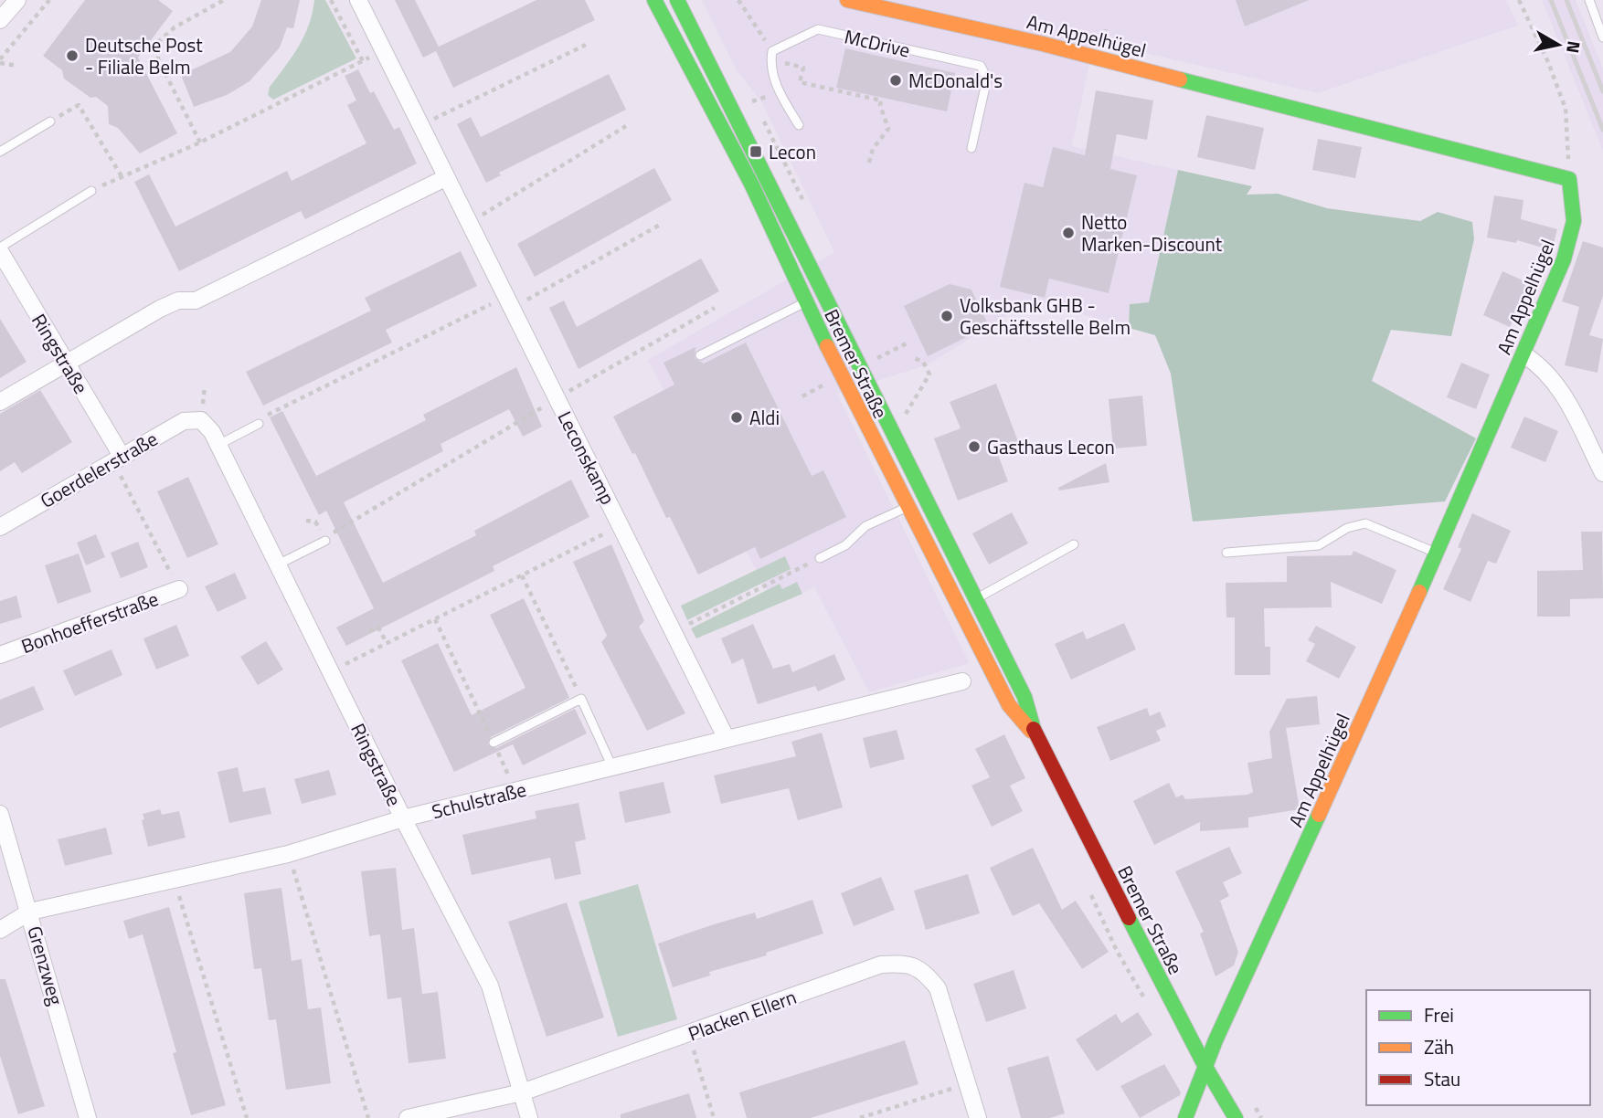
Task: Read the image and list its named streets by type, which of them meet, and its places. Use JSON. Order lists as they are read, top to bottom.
{
  "streets": {
    "street": [
      "Am Appelhügel",
      "Ringstraße",
      "Bremer Straße",
      "Leconskamp",
      "Goerdelerstraße",
      "Bonhoefferstraße",
      "Schulstraße",
      "Grenzweg",
      "Placken Ellern"
    ],
    "lane": ["McDrive"]
  },
  "crossings": [
    ["Am Appelhügel", "Bremer Straße"],
    ["Ringstraße", "Goerdelerstraße"],
    ["Ringstraße", "Schulstraße"],
    ["Ringstraße", "Placken Ellern"],
    ["Leconskamp", "Schulstraße"],
    ["Schulstraße", "Grenzweg"]
  ],
  "places": {
    "other": [
      "Deutsche Post - Filiale Belm",
      "McDonald's",
      "Netto Marken-Discount",
      "Volksbank GHB - Geschäftsstelle Belm",
      "Aldi",
      "Gasthaus Lecon"
    ],
    "transit": ["Lecon"]
  },
  "legend": ["Frei", "Zäh", "Stau"],
  "north": "right"
}
